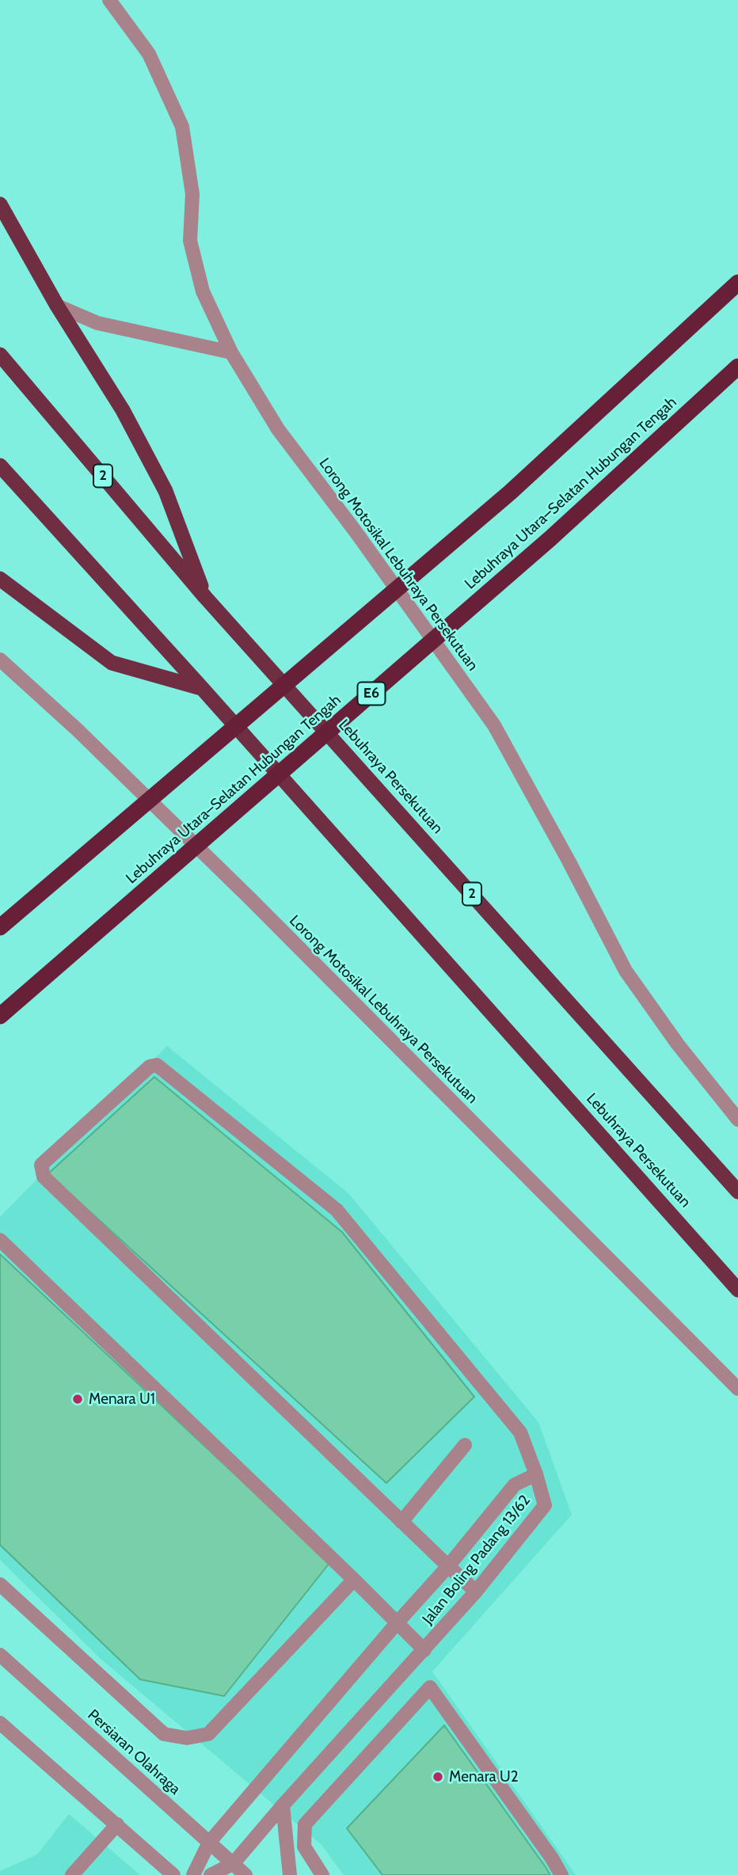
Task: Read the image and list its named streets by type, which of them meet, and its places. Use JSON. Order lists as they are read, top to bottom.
{
  "streets": {
    "highway": [
      "2",
      "Lebuhraya Utara–Selatan Hubungan Tengah",
      "E6",
      "Lebuhraya Persekutuan"
    ],
    "street": ["Lorong Motosikal Lebuhraya Persekutuan", "Jalan Boling Padang 13/62", "Persiaran Olahraga"]
  },
  "crossings": [
    ["Jalan Boling Padang 13/62", "Persiaran Olahraga"]
  ],
  "places": ["Menara U1", "Menara U2"]
}
